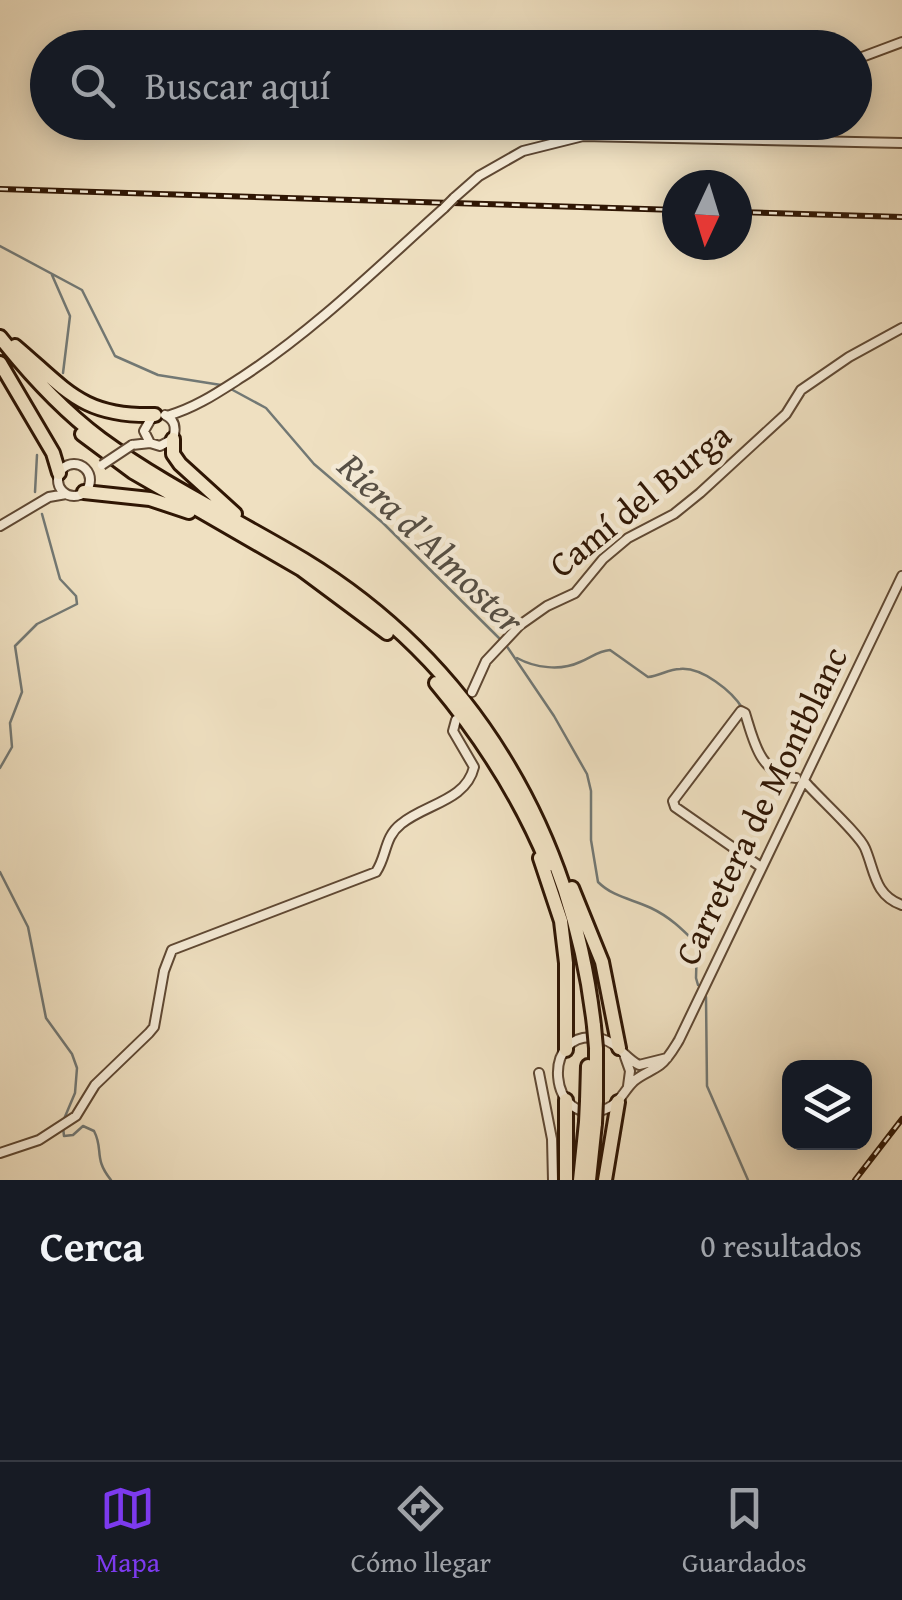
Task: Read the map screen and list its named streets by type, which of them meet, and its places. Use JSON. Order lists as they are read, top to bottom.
{
  "streets": {
    "street": ["Camí del Burga", "Carretera de Montblanc"]
  },
  "water": ["Riera d'Almoster"],
  "north": "bottom",
  "page": {
    "search": "Buscar aquí",
    "heading": ["Cerca", "0 resultados"],
    "nav": ["Mapa", "Cómo llegar", "Guardados"]
  }
}
